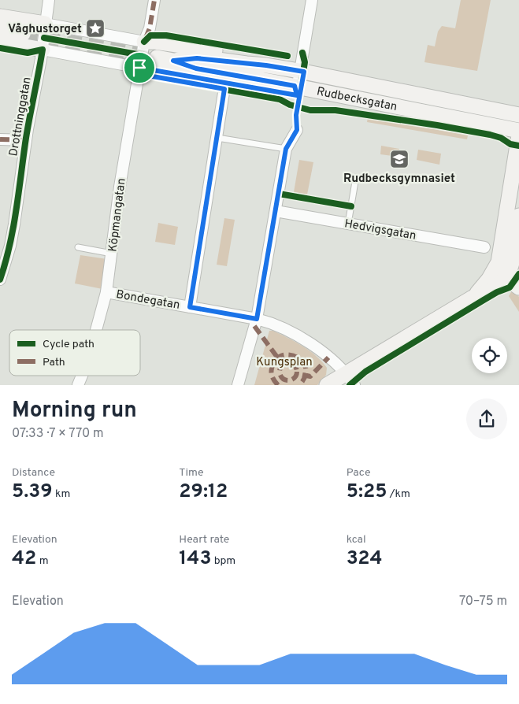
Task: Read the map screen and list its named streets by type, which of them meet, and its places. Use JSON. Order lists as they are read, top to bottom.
{
  "streets": {
    "main road": ["Rudbecksgatan"],
    "street": [
      "Drottninggatan",
      "Köpmangatan",
      "Hedvigsgatan",
      "Bondegatan"
    ]
  },
  "crossings": [
    ["Köpmangatan", "Bondegatan"]
  ],
  "parks": ["Kungsplan"],
  "places": {
    "place": ["Våghustorget"],
    "school or university": ["Rudbecksgymnasiet"]
  },
  "legend": ["Cycle path", "Path"],
  "page": {
    "heading": ["Morning run", "07:33 · 7 × 770 m"],
    "stats": [
      ["Distance", "5.39 km"],
      ["Time", "29:12"],
      ["Pace", "5:25 /km"],
      ["Elevation", "42 m"],
      ["Heart rate", "143 bpm"],
      ["kcal", "324"]
    ],
    "chart": ["Elevation", "70–75 m"]
  }
}
